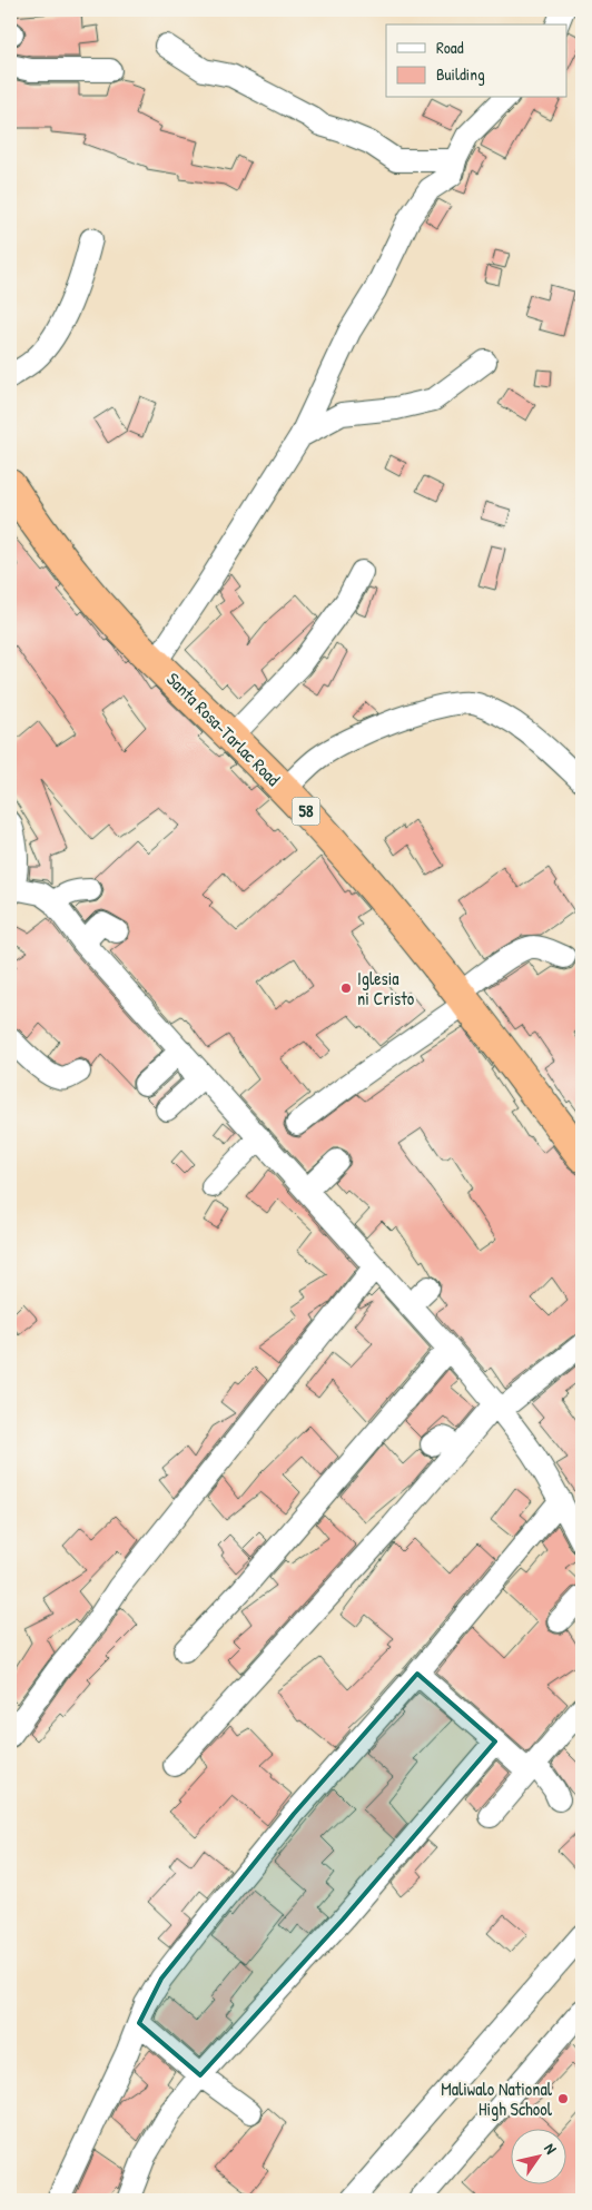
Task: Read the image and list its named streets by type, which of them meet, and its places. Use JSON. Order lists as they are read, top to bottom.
{
  "streets": {
    "highway": ["Santa Rosa-Tarlac Road", "58"]
  },
  "places": ["Iglesia ni Cristo", "Maliwalo National High School"],
  "legend": ["Road", "Building"],
  "north": "top right"
}
